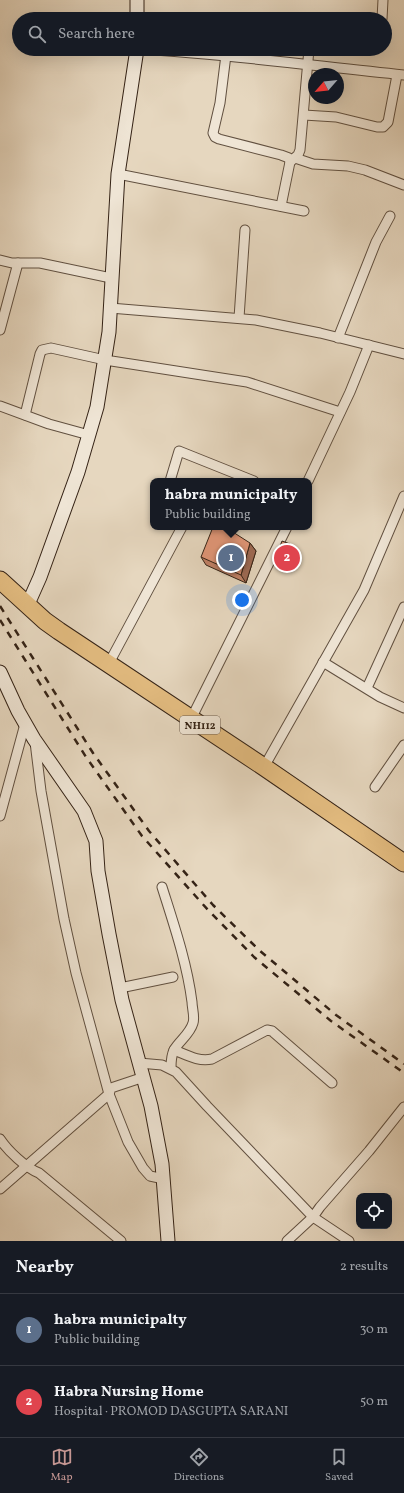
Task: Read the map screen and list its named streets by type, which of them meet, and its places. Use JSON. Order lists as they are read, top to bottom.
{
  "streets": {
    "highway": ["NH112"]
  },
  "north": "bottom left",
  "page": {
    "search": "Search here",
    "popup": ["habra municipalty", "Public building"],
    "pins": ["1", "2"],
    "heading": ["Nearby", "2 results"],
    "list": [
      {
        "mark": "1",
        "name": "habra municipalty",
        "note": "Public building",
        "value": "30 m"
      },
      {
        "mark": "2",
        "name": "Habra Nursing Home",
        "note": "Hospital · PROMOD DASGUPTA SARANI",
        "value": "50 m"
      }
    ],
    "nav": ["Map", "Directions", "Saved"]
  }
}
